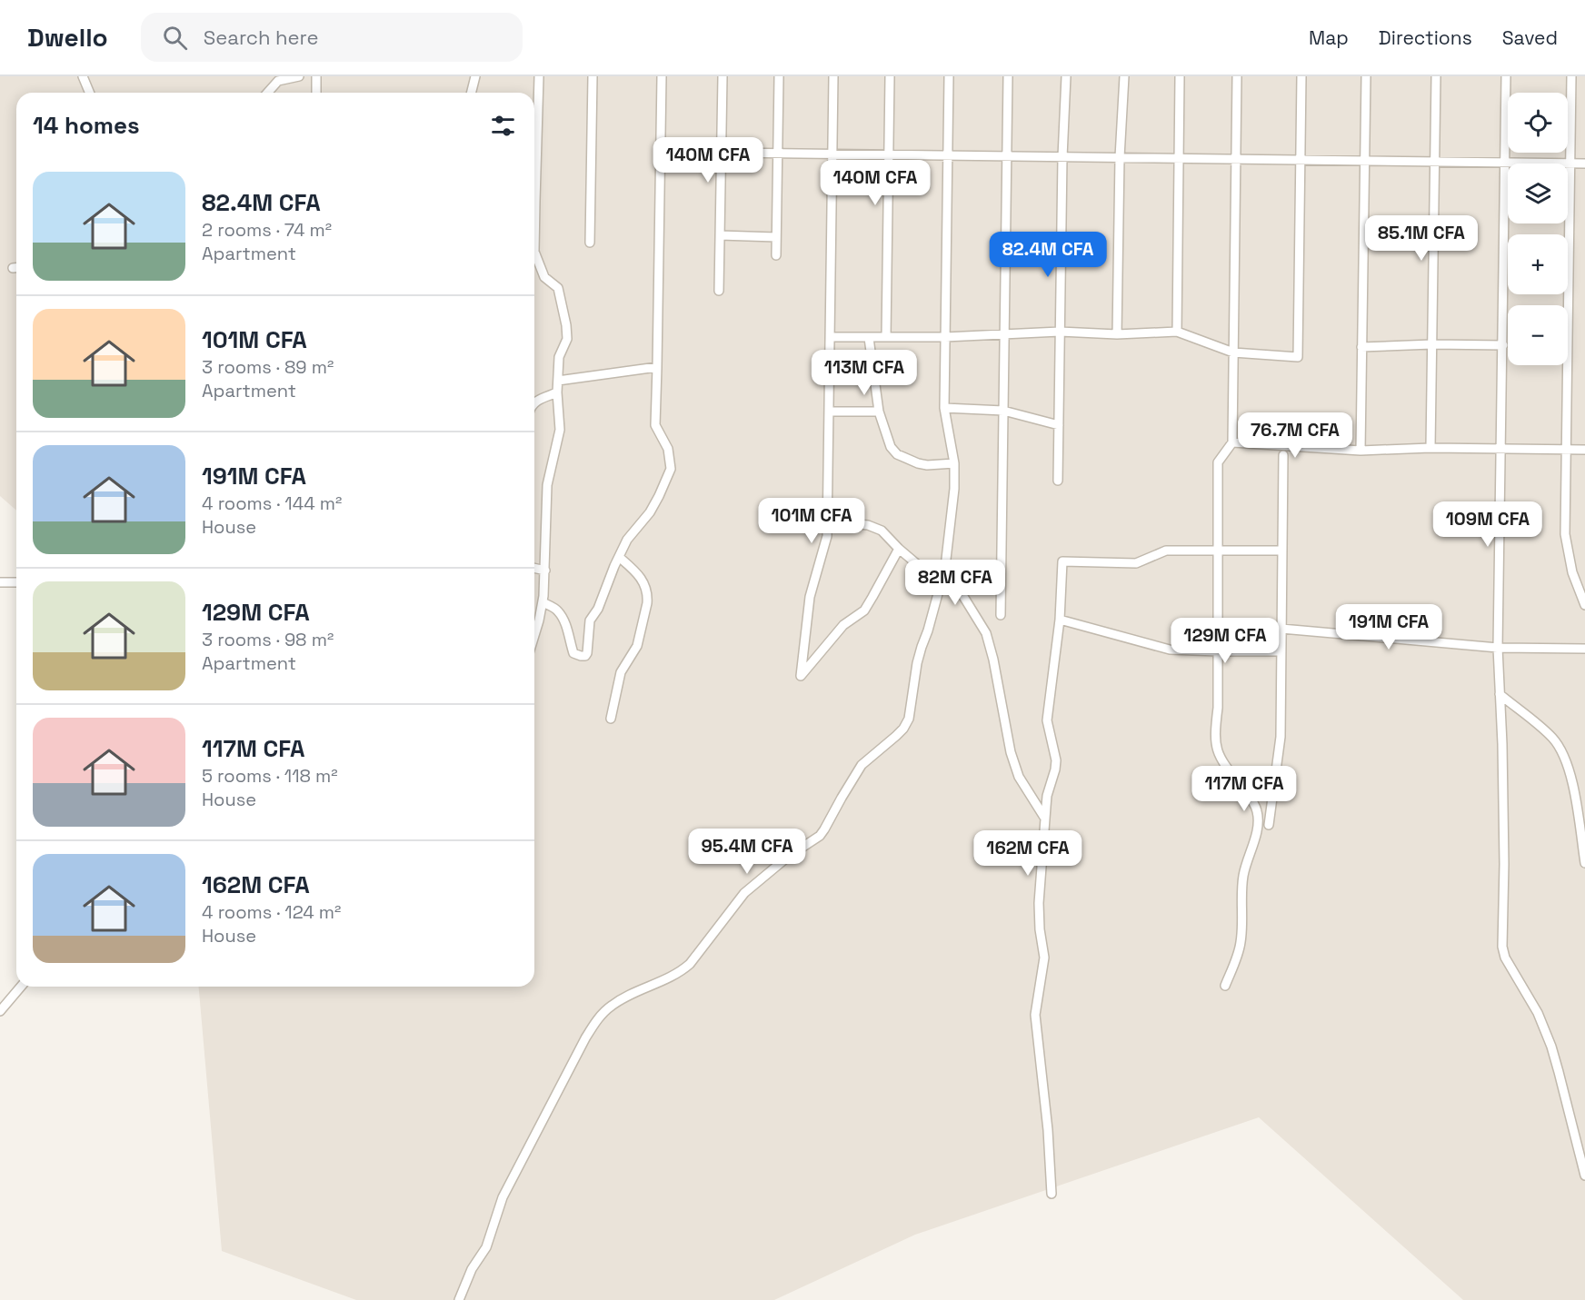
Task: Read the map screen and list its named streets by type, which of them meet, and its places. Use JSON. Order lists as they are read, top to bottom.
{
  "page": {
    "header": "Dwello",
    "search": "Search here",
    "nav": ["Map", "Directions", "Saved"],
    "map_buttons": ["+", "−"],
    "heading": "14 homes",
    "price": [
      "140M CFA",
      "140M CFA",
      "85.1M CFA",
      "82.4M CFA",
      "113M CFA",
      "76.7M CFA",
      "101M CFA",
      "109M CFA",
      "82M CFA",
      "191M CFA",
      "129M CFA",
      "117M CFA",
      "95.4M CFA",
      "162M CFA"
    ],
    "list": [
      {
        "name": "82.4M CFA",
        "note": "2 rooms · 74 m² · Apartment"
      },
      {
        "name": "101M CFA",
        "note": "3 rooms · 89 m² · Apartment"
      },
      {
        "name": "191M CFA",
        "note": "4 rooms · 144 m² · House"
      },
      {
        "name": "129M CFA",
        "note": "3 rooms · 98 m² · Apartment"
      },
      {
        "name": "117M CFA",
        "note": "5 rooms · 118 m² · House"
      },
      {
        "name": "162M CFA",
        "note": "4 rooms · 124 m² · House"
      }
    ]
  }
}
